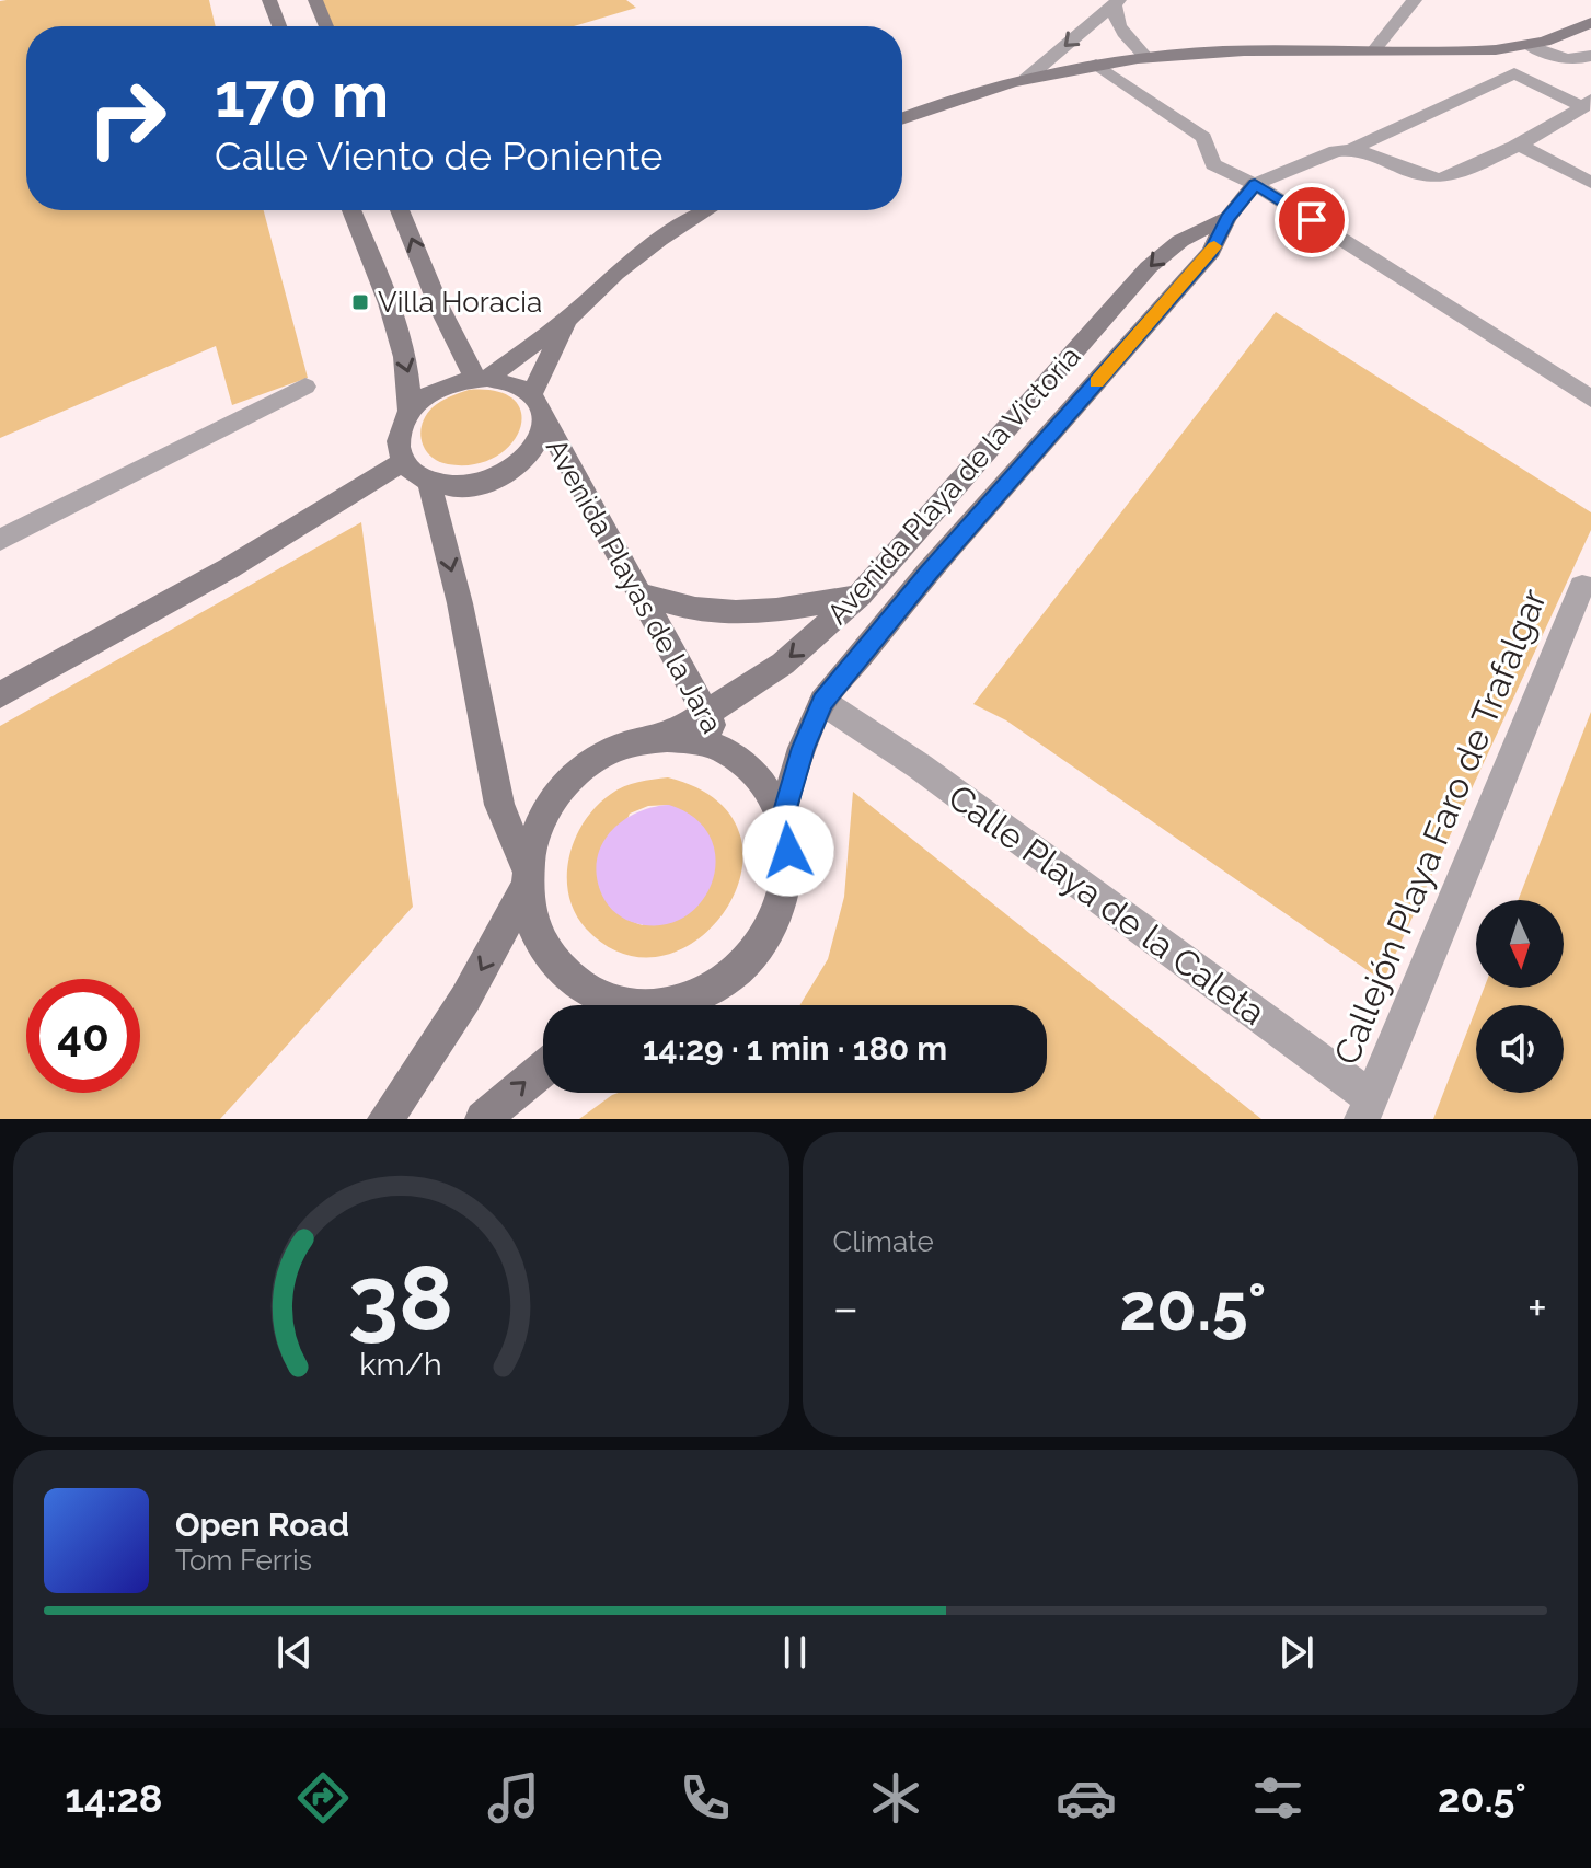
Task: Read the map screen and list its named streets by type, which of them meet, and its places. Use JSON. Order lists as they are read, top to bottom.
{
  "streets": {
    "street": [
      "Avenida Playa de la Victoria",
      "Avenida Playas de la Jara",
      "Callejón Playa Faro de Trafalgar",
      "Calle Playa de la Caleta"
    ]
  },
  "crossings": [
    ["Avenida Playa de la Victoria", "Avenida Playas de la Jara"],
    ["Avenida Playa de la Victoria", "Calle Playa de la Caleta"],
    ["Callejón Playa Faro de Trafalgar", "Calle Playa de la Caleta"]
  ],
  "places": {
    "transit": ["Villa Horacia"]
  },
  "north": "bottom",
  "page": {
    "turn": ["170 m", "Calle Viento de Poniente"],
    "limit": "40",
    "trip": "14:29 · 1 min · 180 m",
    "tile": "Climate",
    "heat": ["−", "20.5°", "+"],
    "song": ["Open Road", "Tom Ferris"],
    "tabs": ["14:28", "20.5°"],
    "gauge": ["38", "km/h"]
  }
}
